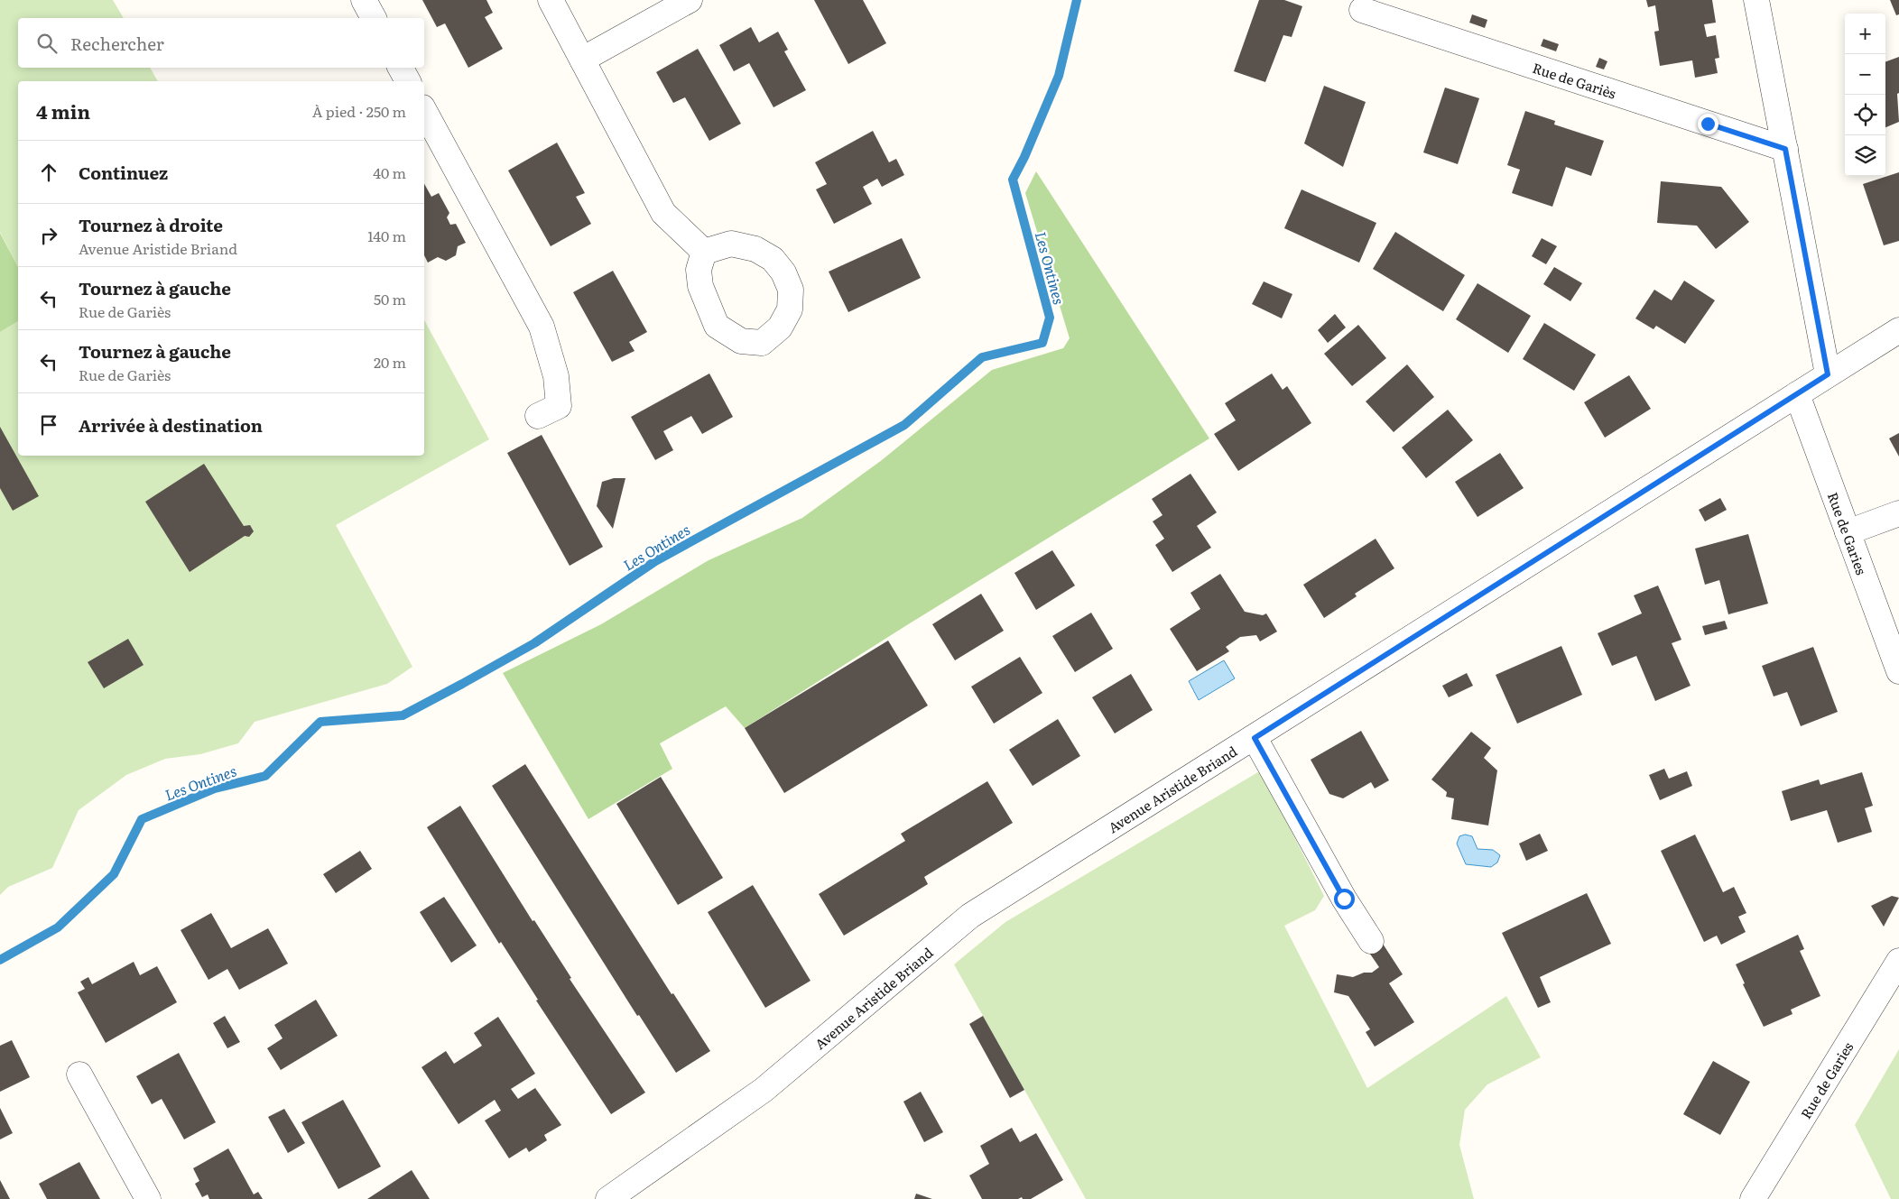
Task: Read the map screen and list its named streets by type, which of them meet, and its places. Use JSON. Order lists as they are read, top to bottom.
{
  "streets": {
    "street": ["Rue de Gariès", "Rue de Garies", "Avenue Aristide Briand"]
  },
  "crossings": [
    ["Rue de Garies", "Avenue Aristide Briand"]
  ],
  "water": ["Les Ontines"],
  "page": {
    "map_buttons": ["+", "−"],
    "search": "Rechercher",
    "heading": ["4 min", "À pied · 250 m"],
    "list": [
      ["Continuez", "40 m"],
      ["Tournez à droite", "Avenue Aristide Briand", "140 m"],
      ["Tournez à gauche", "Rue de Gariès", "50 m"],
      ["Tournez à gauche", "Rue de Gariès", "20 m"],
      "Arrivée à destination"
    ]
  }
}
